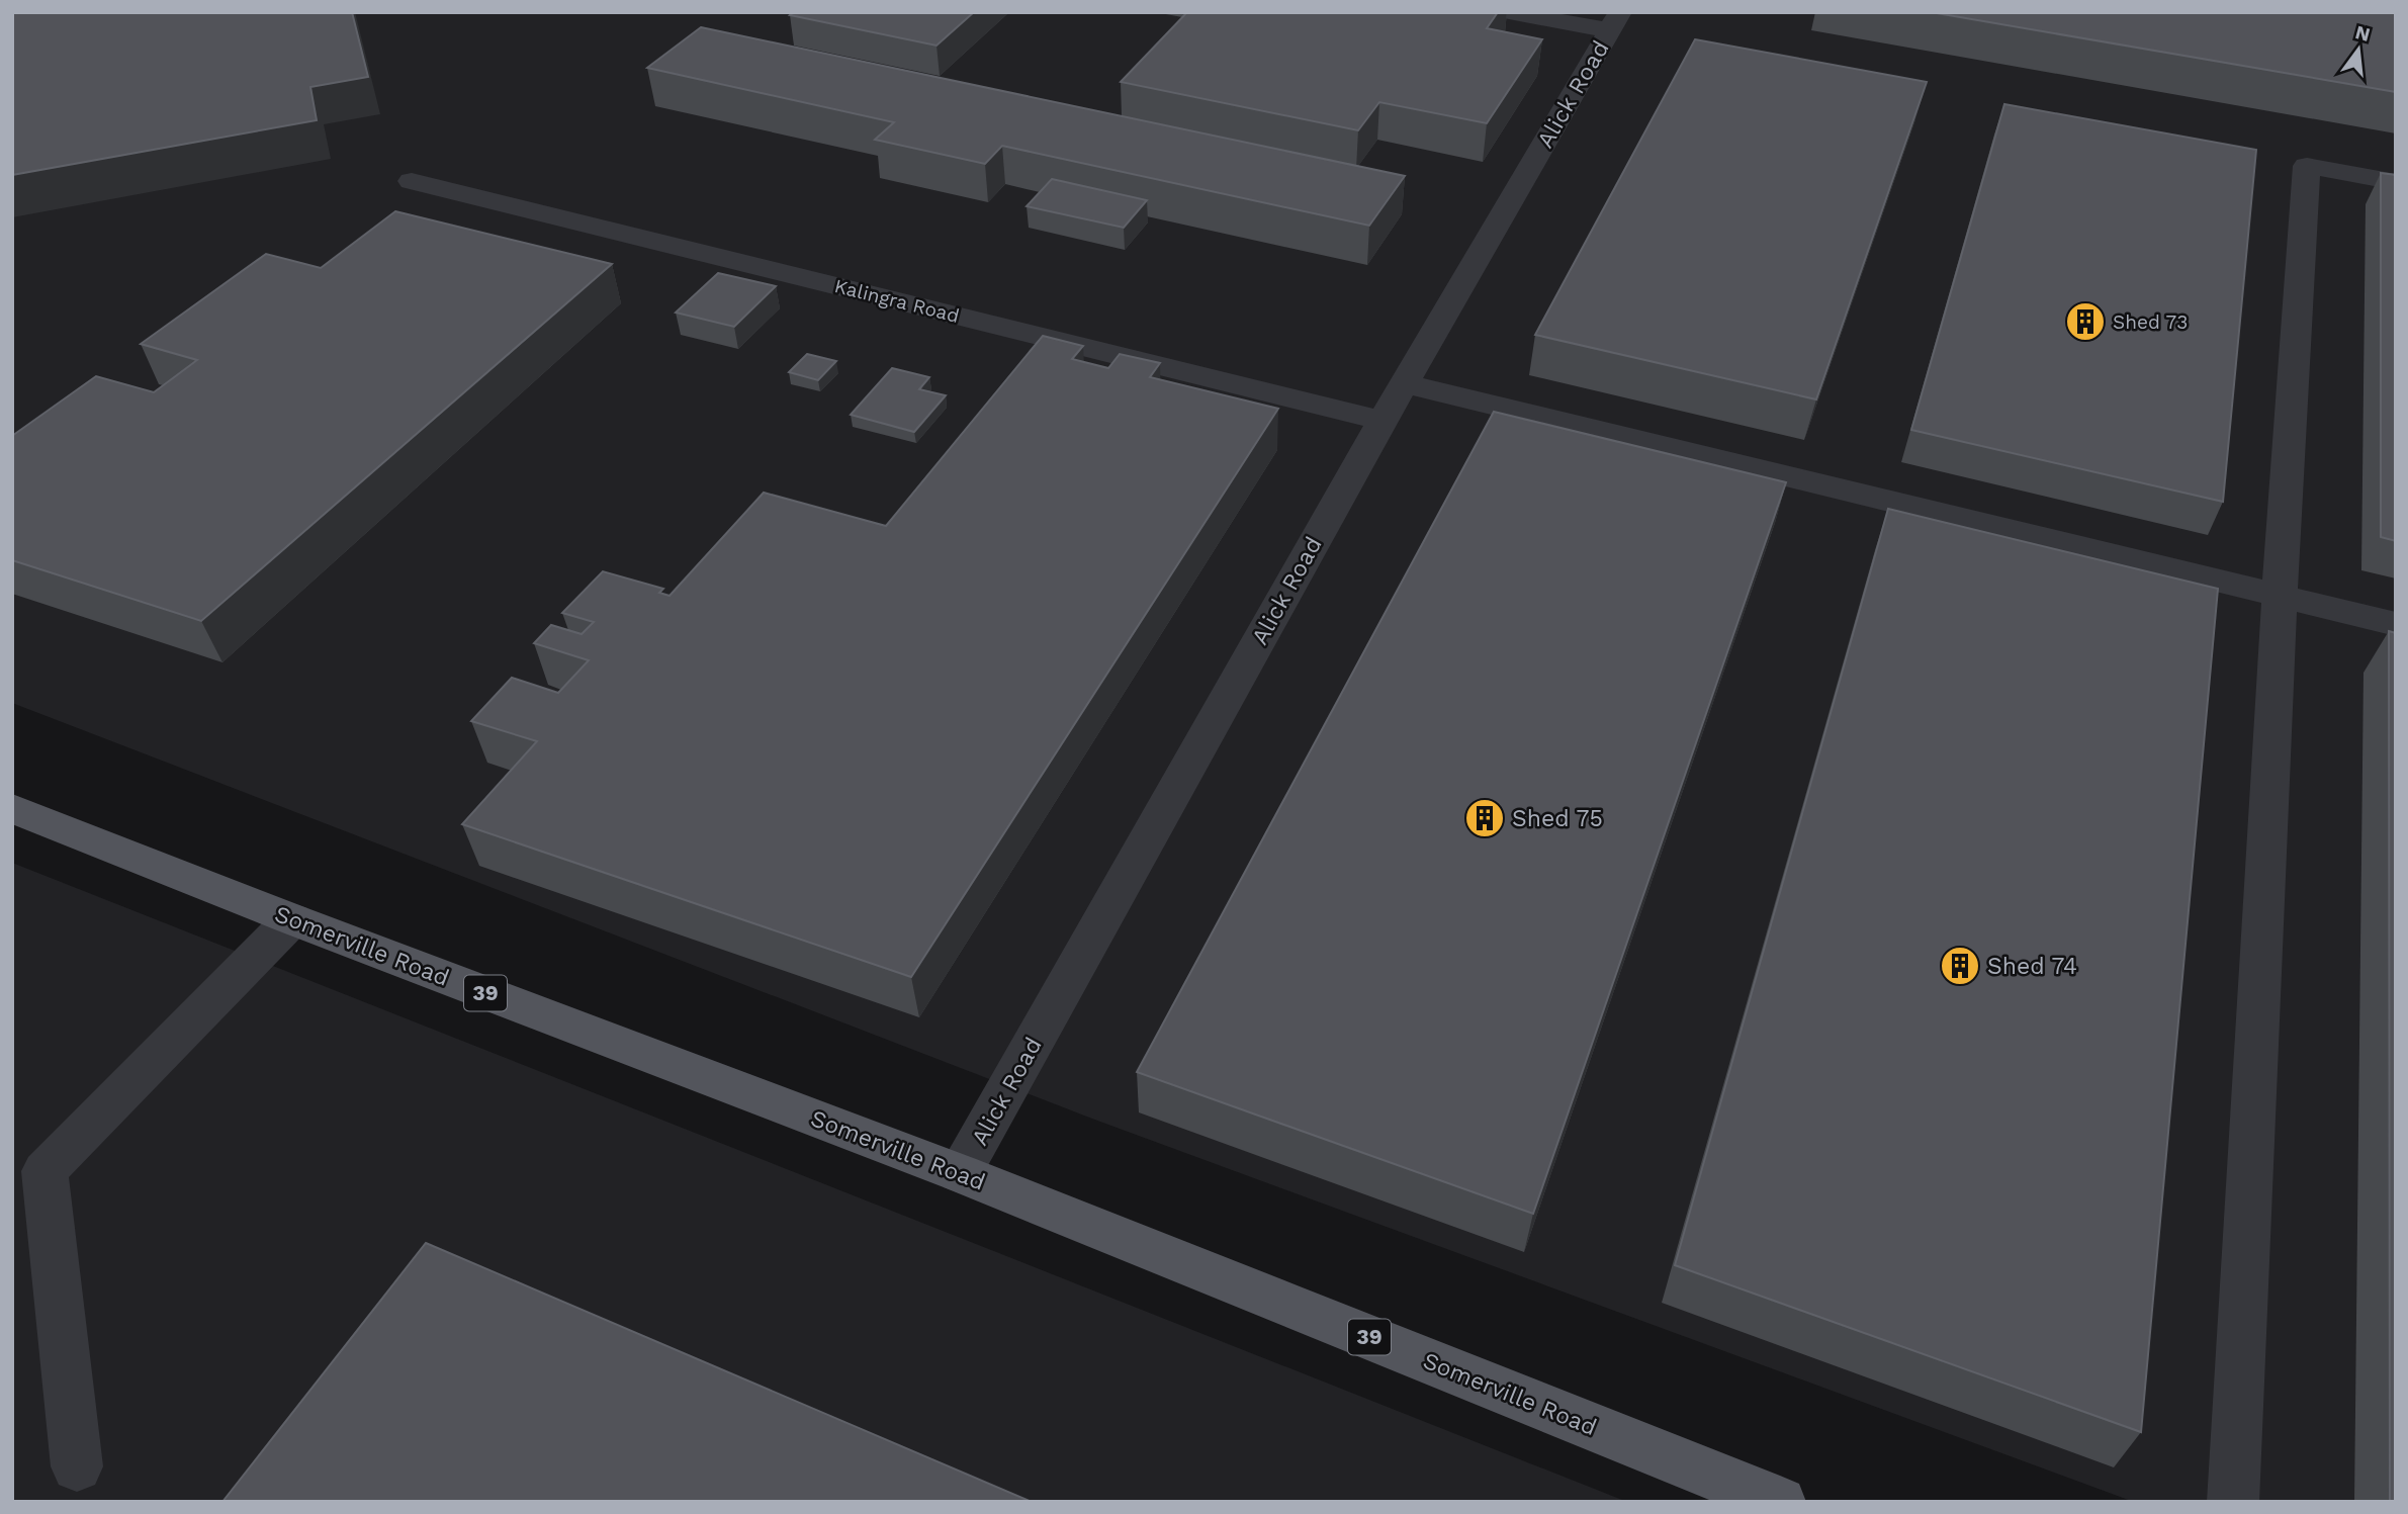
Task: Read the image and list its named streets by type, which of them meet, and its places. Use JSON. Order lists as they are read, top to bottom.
{
  "streets": {
    "main road": ["Somerville Road", "39"],
    "street": ["Alick Road", "Kalingra Road"]
  },
  "crossings": [
    ["Alick Road", "Kalingra Road"],
    ["Alick Road", "Somerville Road"]
  ],
  "places": {
    "building": ["Shed 73", "Shed 75", "Shed 74"]
  },
  "north": "top"
}
